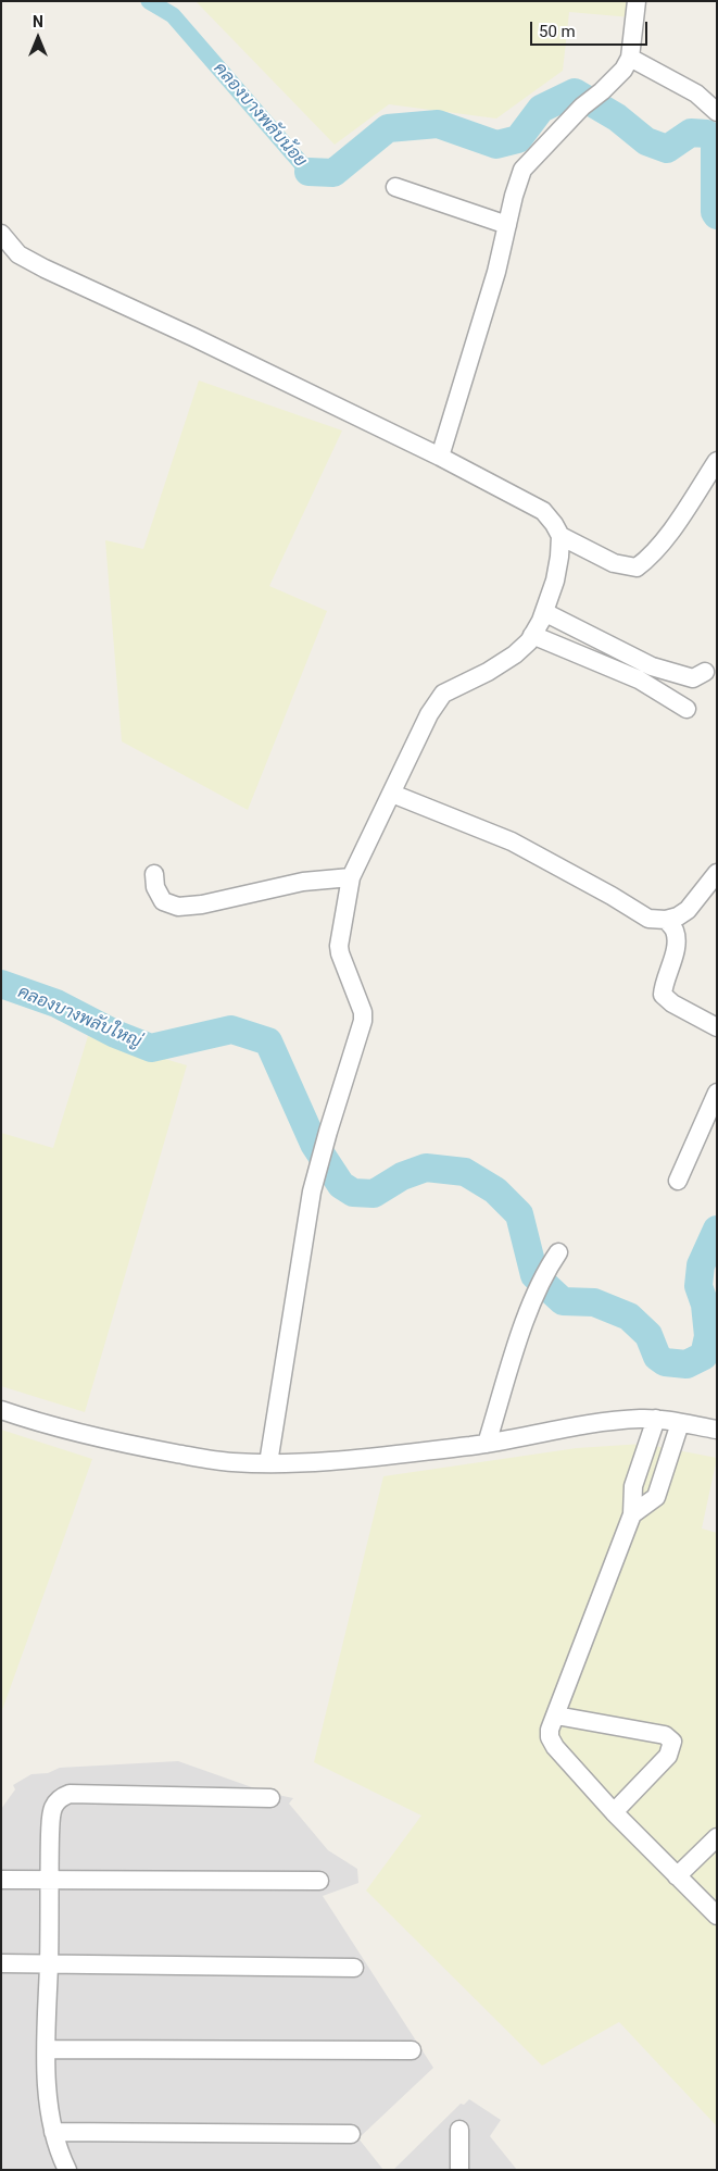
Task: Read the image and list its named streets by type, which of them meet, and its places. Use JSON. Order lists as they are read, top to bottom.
{
  "water": ["คลองบางพลับน้อย", "คลองบางพลับใหญ่"],
  "scale_bar": "50 m",
  "north": "top"
}
